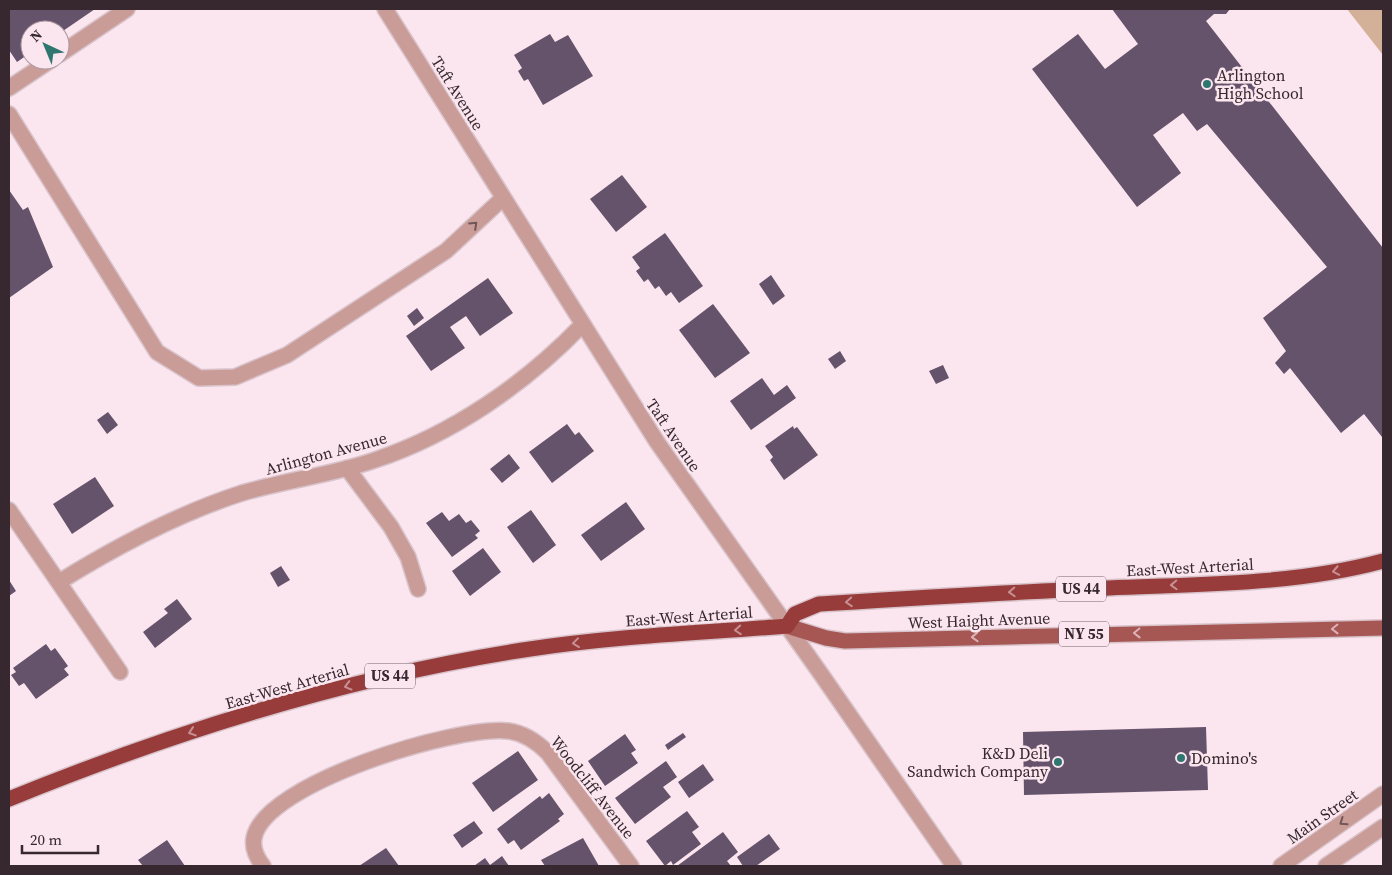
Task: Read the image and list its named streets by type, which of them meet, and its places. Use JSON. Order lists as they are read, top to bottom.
{
  "streets": {
    "highway": ["East-West Arterial", "US 44"],
    "main road": ["West Haight Avenue", "NY 55"],
    "street": [
      "Taft Avenue",
      "Arlington Avenue",
      "Woodcliff Avenue",
      "Main Street"
    ]
  },
  "crossings": [
    ["Taft Avenue", "Arlington Avenue"],
    ["Taft Avenue", "East-West Arterial"],
    ["Taft Avenue", "West Haight Avenue"],
    ["East-West Arterial", "West Haight Avenue"]
  ],
  "one_way": ["East-West Arterial", "West Haight Avenue"],
  "places": ["Arlington High School", "Domino's", "K&D Deli Sandwich Company"],
  "scale_bar": "20 m",
  "north": "top left"
}
